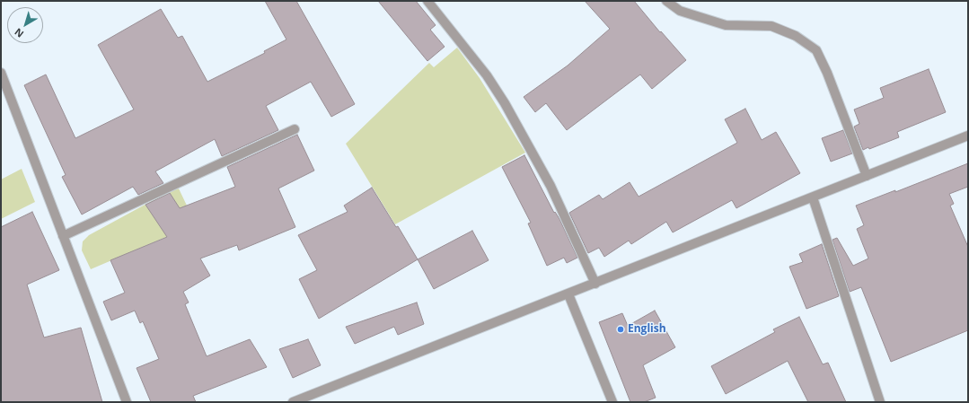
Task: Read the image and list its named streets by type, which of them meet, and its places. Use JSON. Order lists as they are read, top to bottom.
{
  "places": ["English"],
  "north": "bottom left"
}
